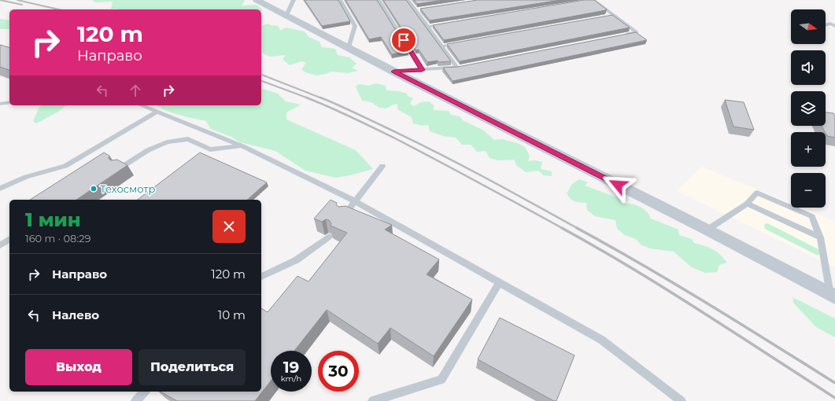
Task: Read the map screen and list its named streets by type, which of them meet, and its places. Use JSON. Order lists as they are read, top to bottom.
{
  "places": ["Техосмотр"],
  "north": "right",
  "page": {
    "map_buttons": ["+", "−"],
    "turn": ["120 m", "Направо"],
    "heading": ["1 мин", "160 m · 08:29"],
    "list": [
      {
        "name": "Направо",
        "value": "120 m"
      },
      {
        "name": "Налево",
        "value": "10 m"
      }
    ],
    "buttons": ["Выход", "Поделиться"],
    "speed": "19 km/h",
    "limit": "30"
  }
}
